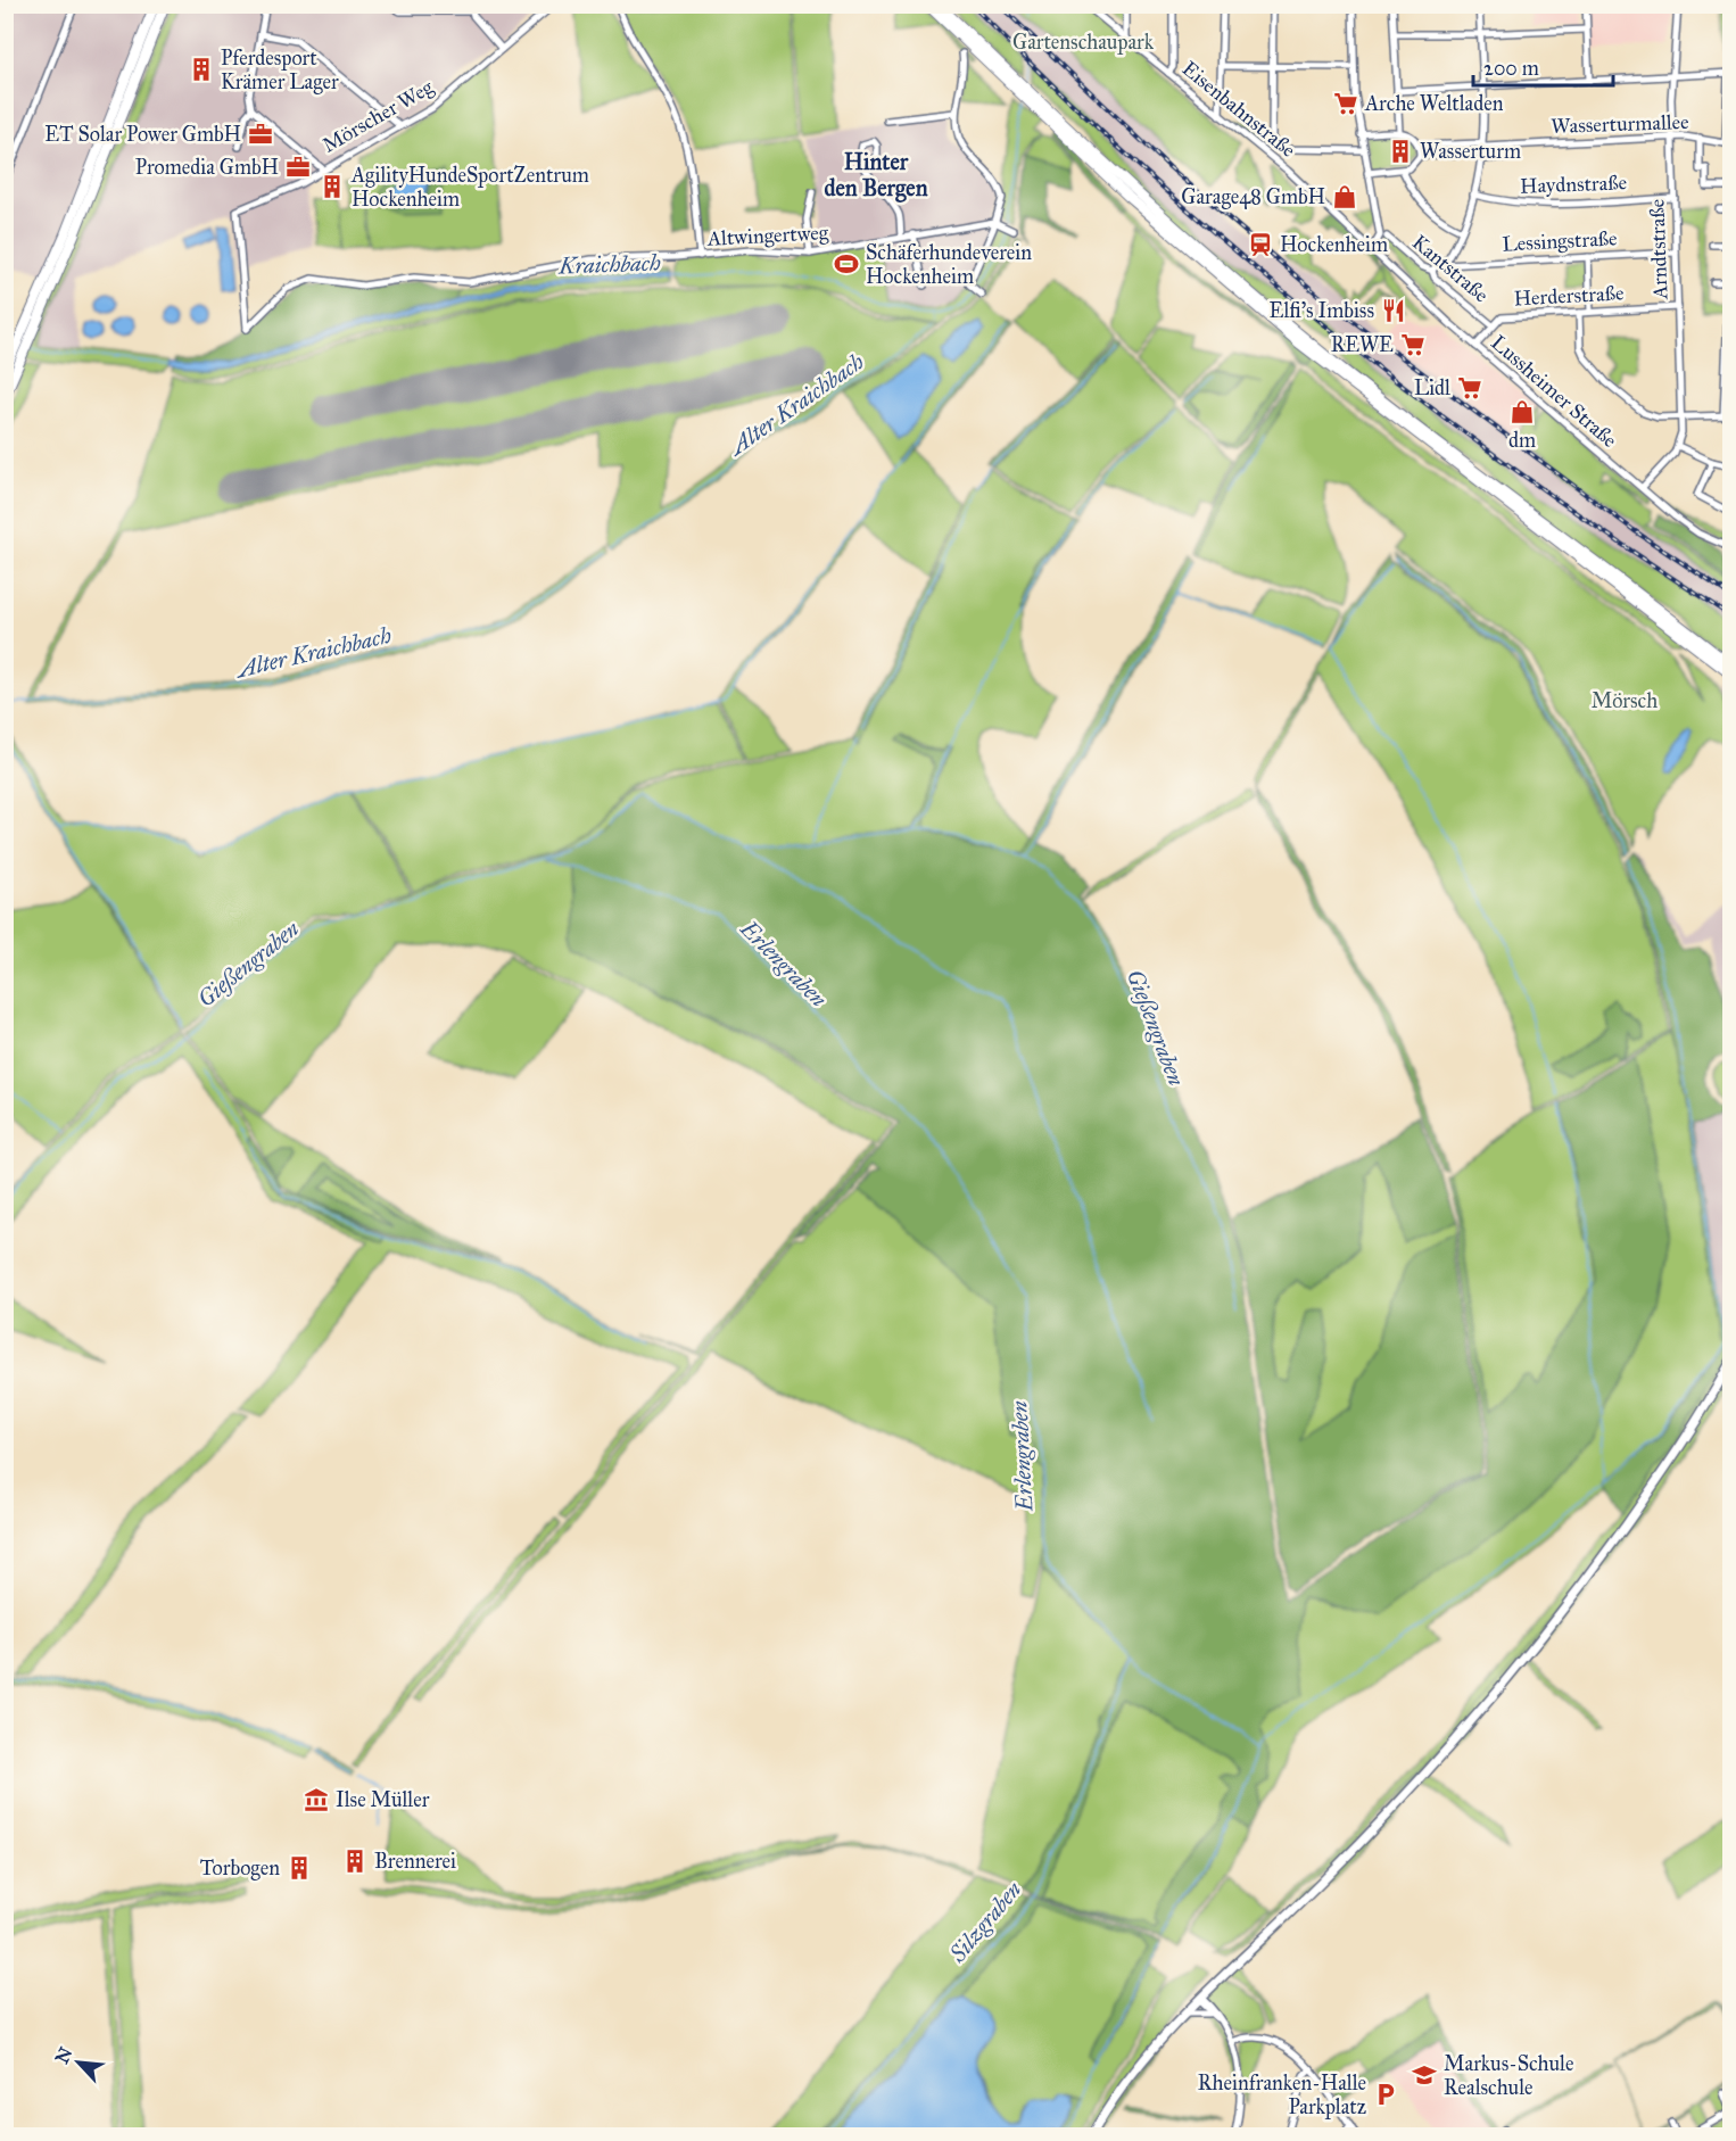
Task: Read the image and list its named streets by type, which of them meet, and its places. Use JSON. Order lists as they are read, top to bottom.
{
  "streets": {
    "street": [
      "Eisenbahnstraße",
      "Mörscher Weg",
      "Wasserturmallee",
      "Haydnstraße",
      "Altwingertweg",
      "Lessingstraße",
      "Arndtstraße",
      "Kantstraße",
      "Herderstraße",
      "Lussheimer Straße"
    ]
  },
  "crossings": [
    ["Eisenbahnstraße", "Lussheimer Straße"],
    ["Mörscher Weg", "Altwingertweg"],
    ["Wasserturmallee", "Arndtstraße"],
    ["Haydnstraße", "Arndtstraße"],
    ["Lessingstraße", "Arndtstraße"],
    ["Arndtstraße", "Herderstraße"],
    ["Kantstraße", "Herderstraße"],
    ["Herderstraße", "Lussheimer Straße"]
  ],
  "districts": ["Hinter den Bergen"],
  "water": [
    "Kraichbach",
    "Alter Kraichbach",
    "Gießengraben",
    "Erlengraben",
    "Silzgraben"
  ],
  "parks": ["Gartenschaupark", "Mörsch"],
  "places": {
    "building": [
      "Pferdesport Krämer Lager",
      "Wasserturm",
      "AgilityHundeSportZentrum Hockenheim",
      "Brennerei",
      "Torbogen"
    ],
    "supermarket": ["Arche Weltladen", "REWE", "Lidl"],
    "office": ["ET Solar Power GmbH", "Promedia GmbH"],
    "shop": ["Garage48 GmbH", "dm"],
    "station": ["Hockenheim"],
    "sports": ["Schäferhundeverein Hockenheim"],
    "restaurant": ["Elfi's Imbiss"],
    "museum": ["Ilse Müller"],
    "school or university": ["Markus-Schule Realschule"],
    "parking": ["Rheinfranken-Halle Parkplatz"]
  },
  "scale_bar": "200 m",
  "north": "top left"
}
